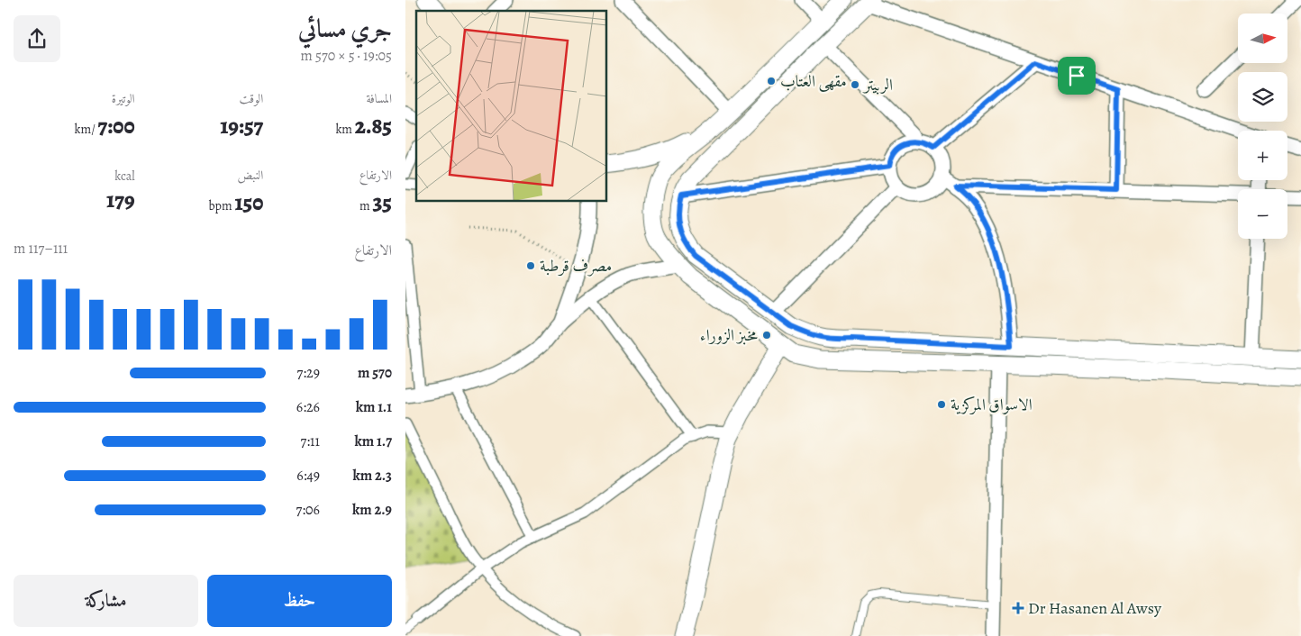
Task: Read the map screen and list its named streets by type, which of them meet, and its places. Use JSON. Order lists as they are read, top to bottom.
{
  "places": {
    "other": [
      "مقهى العتاب",
      "الربيتر",
      "مصرف قرطبة",
      "مخبز الزوراء",
      "الاسواق المركزية"
    ],
    "health": ["Dr Hasanen Al Awsy"]
  },
  "north": "right",
  "page": {
    "heading": ["جري مسائي", "19:05 · 5 × 570 m"],
    "map_buttons": ["+", "−"],
    "stats": [
      ["المسافة", "2.85 km"],
      ["الوقت", "19:57"],
      ["الوتيرة", "7:00 /km"],
      ["الارتفاع", "35 m"],
      ["النبض", "150 bpm"],
      ["kcal", "179"]
    ],
    "chart": ["الارتفاع", "111–117 m"],
    "list": [
      {
        "name": "570 m",
        "note": "7:29"
      },
      {
        "name": "1.1 km",
        "note": "6:26"
      },
      {
        "name": "1.7 km",
        "note": "7:11"
      },
      {
        "name": "2.3 km",
        "note": "6:49"
      },
      {
        "name": "2.9 km",
        "note": "7:06"
      }
    ],
    "buttons": ["حفظ", "مشاركة"]
  }
}
